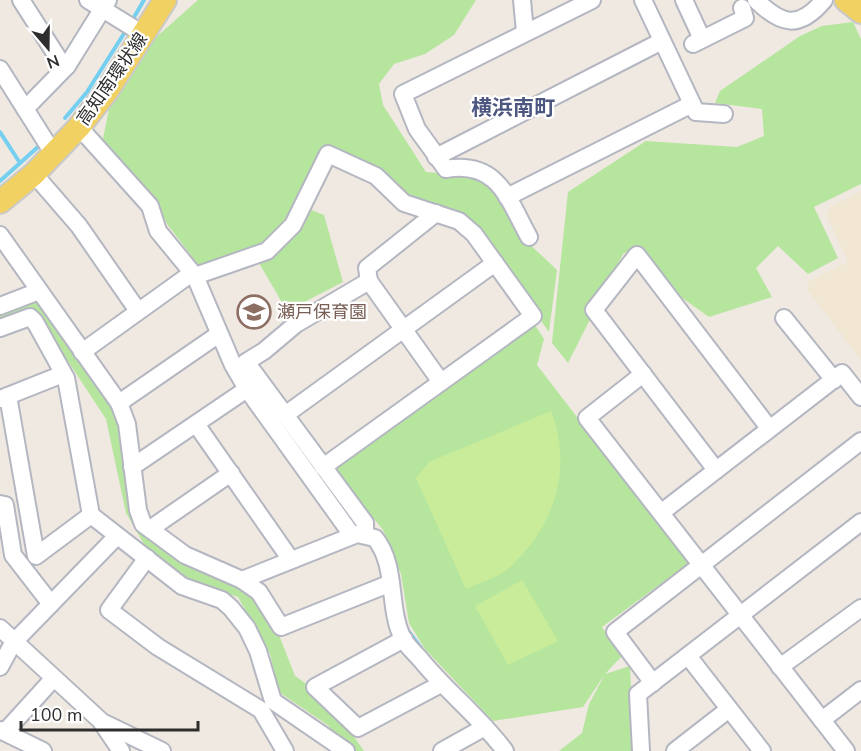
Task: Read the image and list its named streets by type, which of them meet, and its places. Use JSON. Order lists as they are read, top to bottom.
{
  "streets": {
    "main road": ["高知南環状線"]
  },
  "districts": ["横浜南町"],
  "places": {
    "school or university": ["瀬戸保育園"]
  },
  "scale_bar": "100 m",
  "north": "bottom"
}
